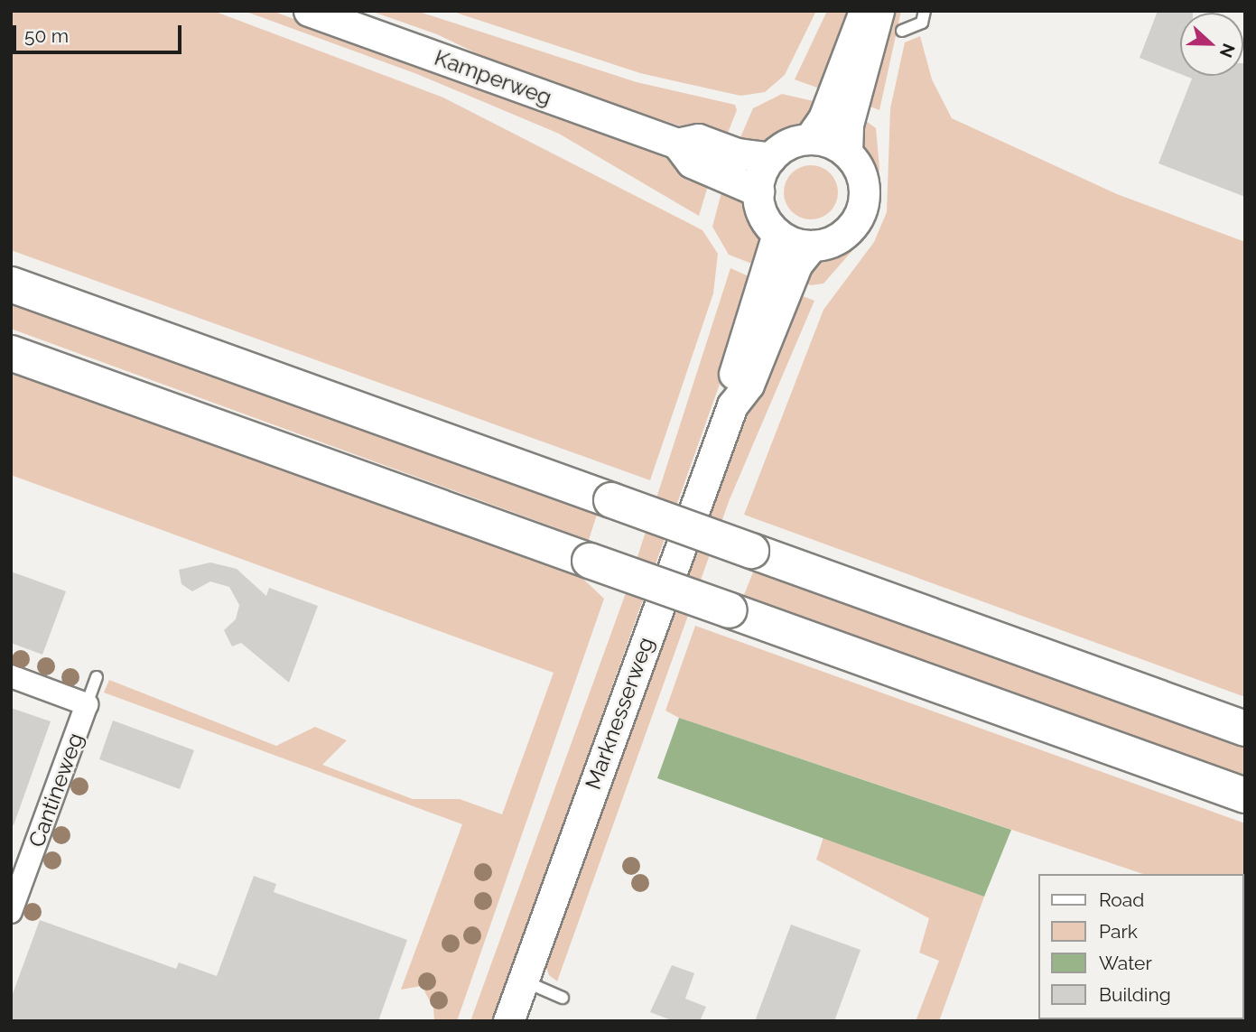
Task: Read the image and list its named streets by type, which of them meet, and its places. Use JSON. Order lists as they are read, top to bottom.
{
  "streets": {
    "main road": ["Kamperweg", "Marknesserweg"],
    "street": ["Cantineweg"]
  },
  "crossings": [
    ["Kamperweg", "Marknesserweg"]
  ],
  "legend": [
    "Road",
    "Park",
    "Water",
    "Building"
  ],
  "scale_bar": "50 m",
  "north": "right"
}
